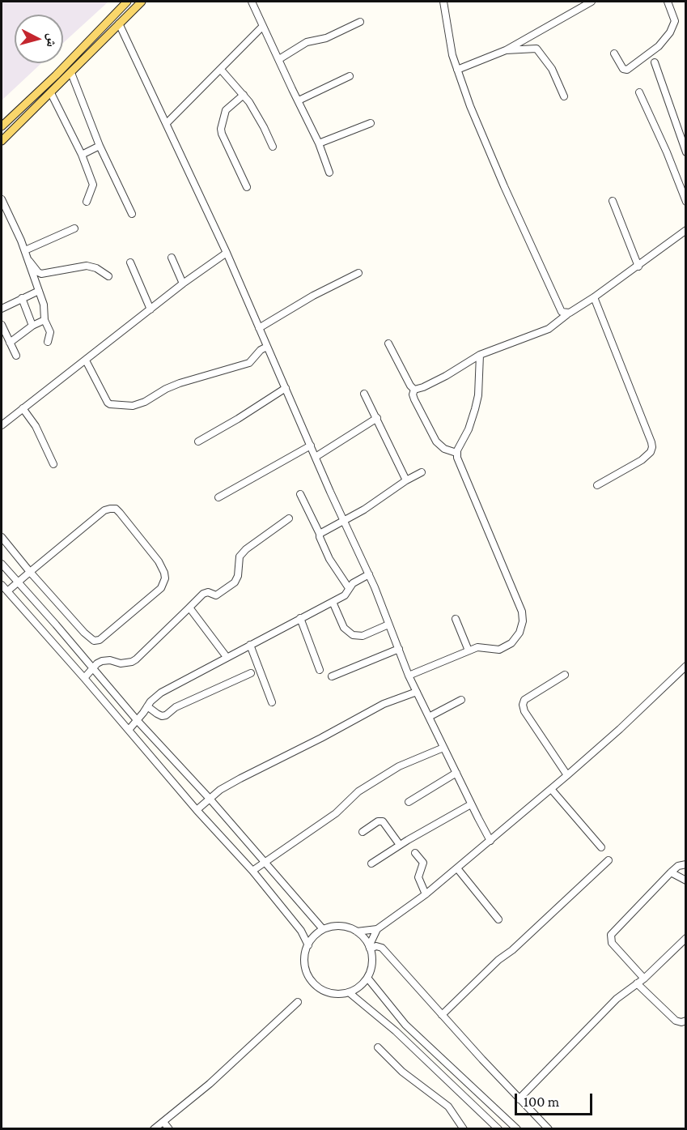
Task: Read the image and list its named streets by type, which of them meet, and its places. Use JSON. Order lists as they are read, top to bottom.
{
  "scale_bar": "100 m",
  "north": "right"
}
